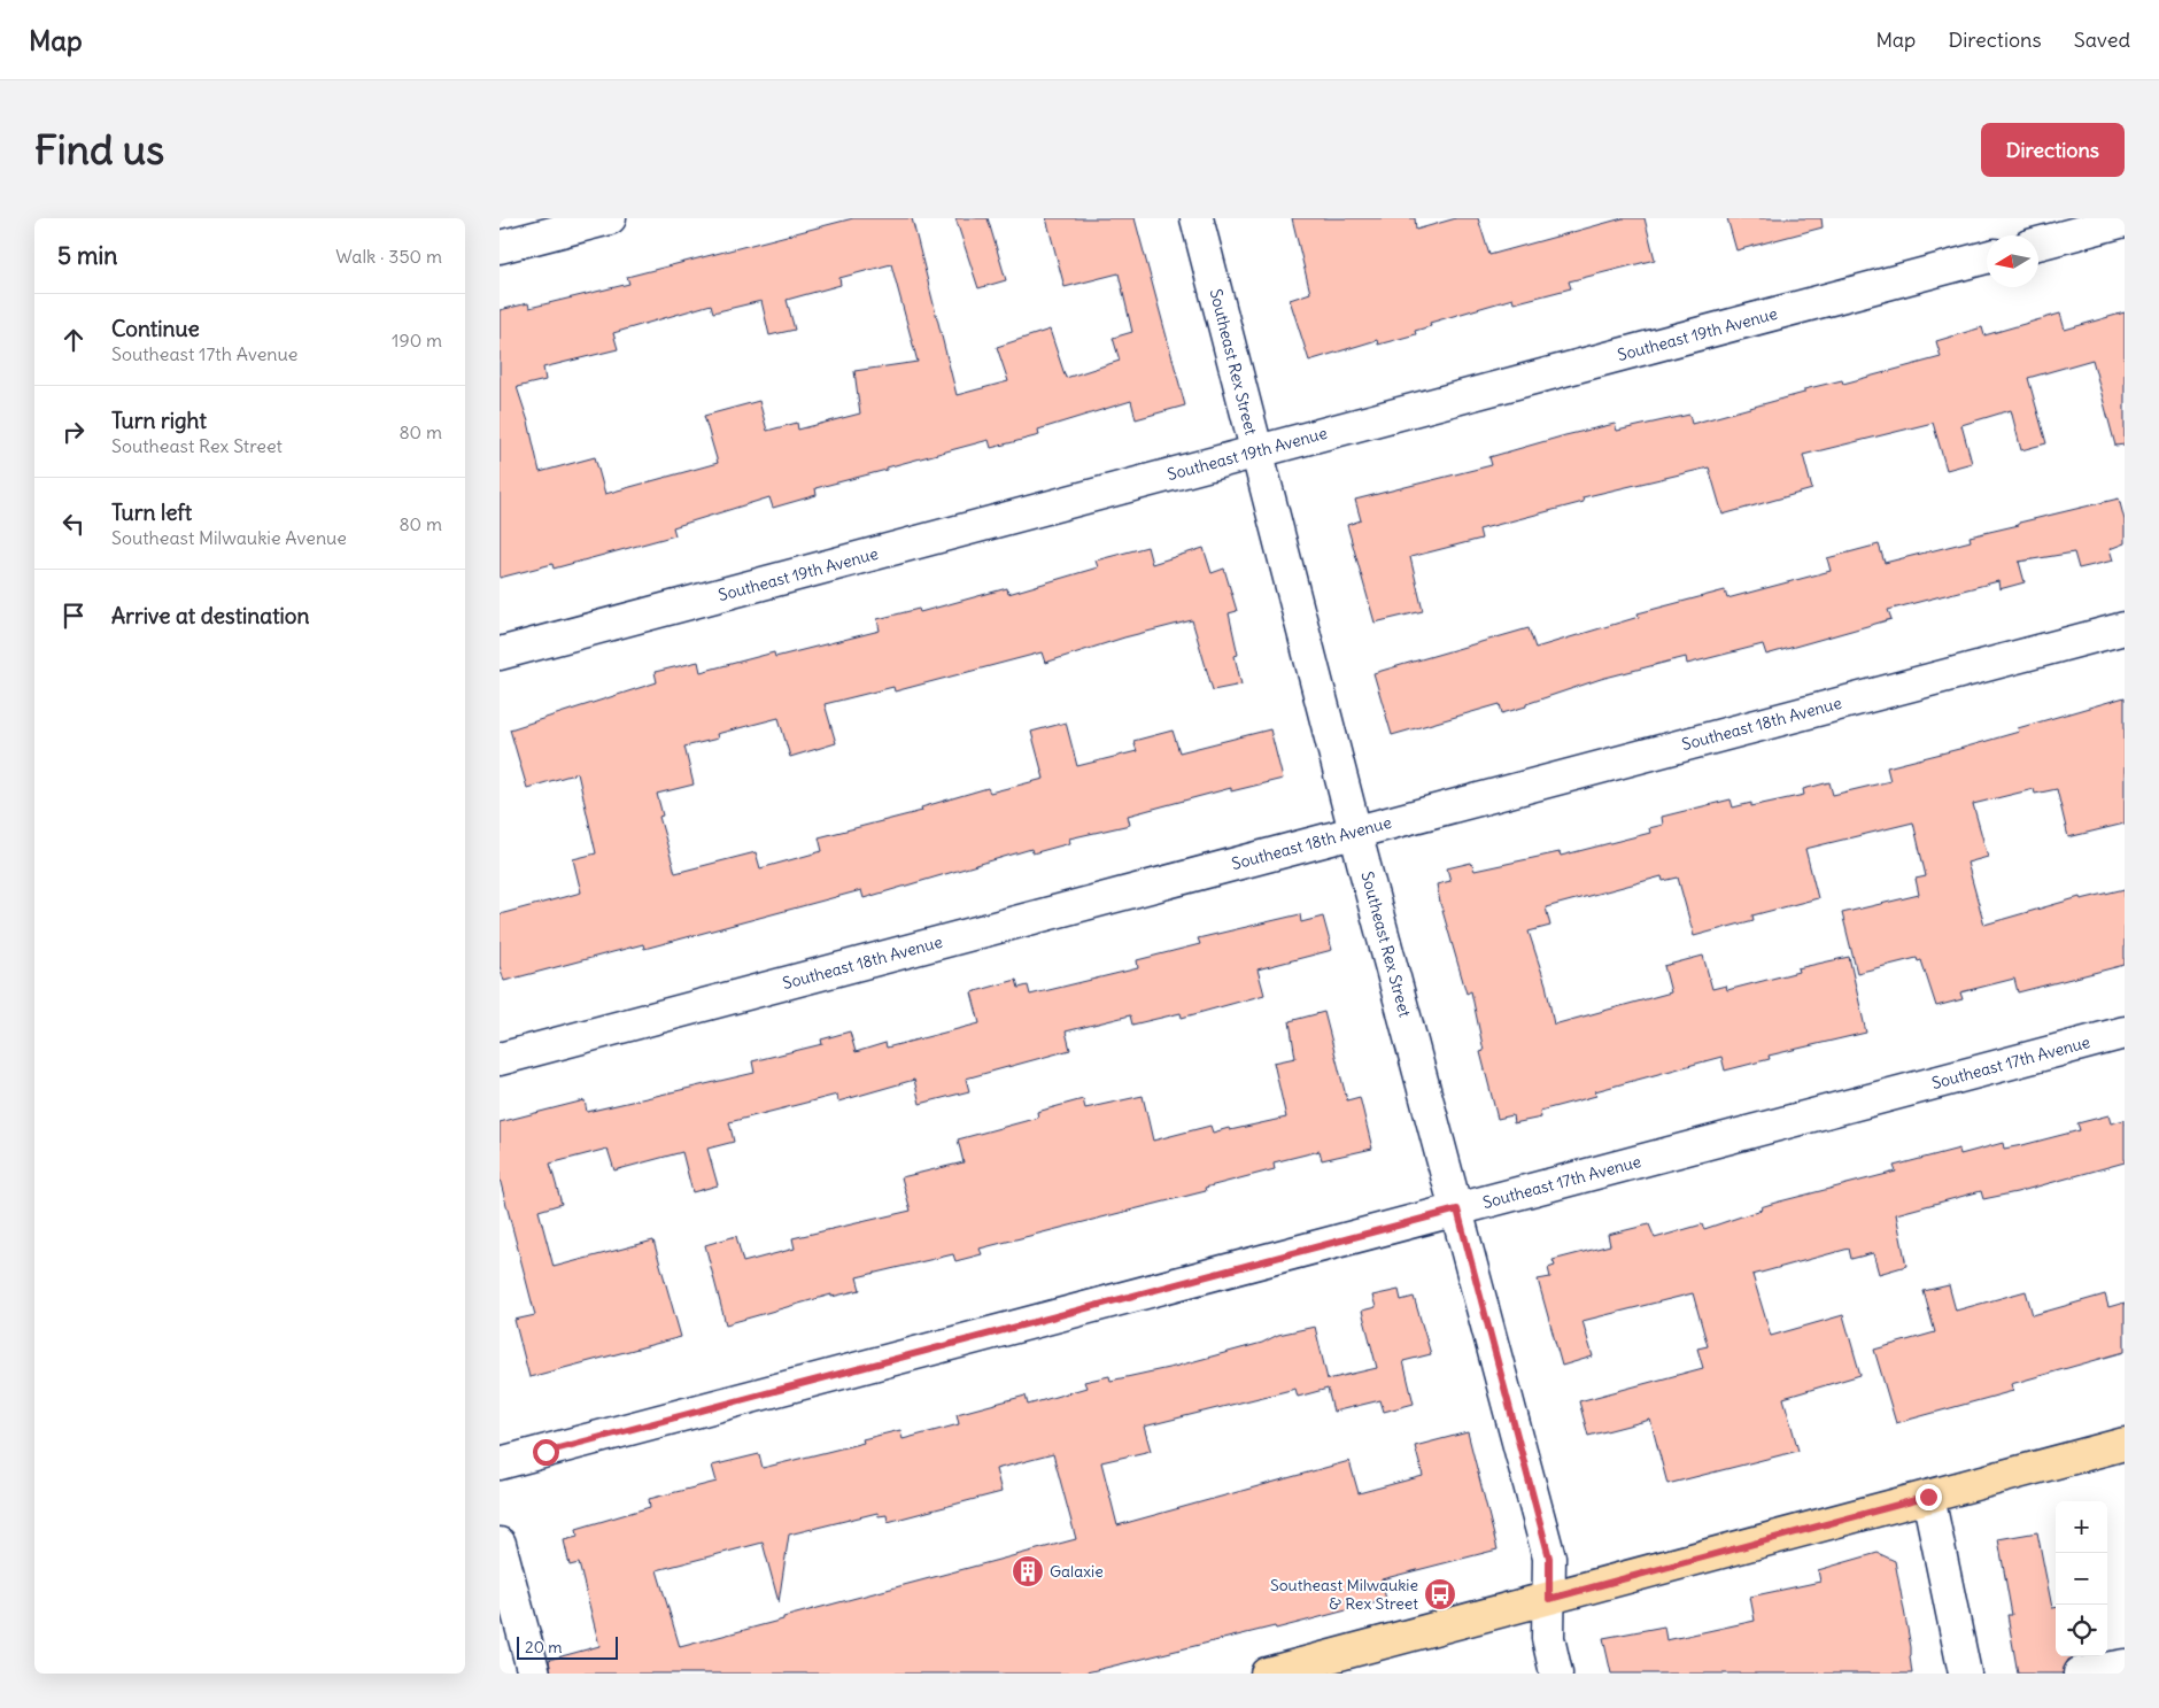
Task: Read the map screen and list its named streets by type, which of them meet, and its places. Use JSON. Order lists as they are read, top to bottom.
{
  "streets": {
    "street": [
      "Southeast 19th Avenue",
      "Southeast Rex Street",
      "Southeast 18th Avenue",
      "Southeast 17th Avenue"
    ]
  },
  "crossings": [
    ["Southeast 19th Avenue", "Southeast Rex Street"],
    ["Southeast Rex Street", "Southeast 18th Avenue"],
    ["Southeast Rex Street", "Southeast 17th Avenue"]
  ],
  "places": {
    "building": ["Galaxie"],
    "bus stop": ["Southeast Milwaukie & Rex Street"]
  },
  "scale_bar": "20 m",
  "north": "left",
  "page": {
    "header": "Map",
    "nav": ["Map", "Directions", "Saved"],
    "buttons": "Directions",
    "title": "Find us",
    "heading": ["5 min", "Walk · 350 m"],
    "list": [
      ["Continue", "Southeast 17th Avenue", "190 m"],
      ["Turn right", "Southeast Rex Street", "80 m"],
      ["Turn left", "Southeast Milwaukie Avenue", "80 m"],
      "Arrive at destination"
    ],
    "map_buttons": ["+", "−"],
    "scale": "20 m"
  }
}
